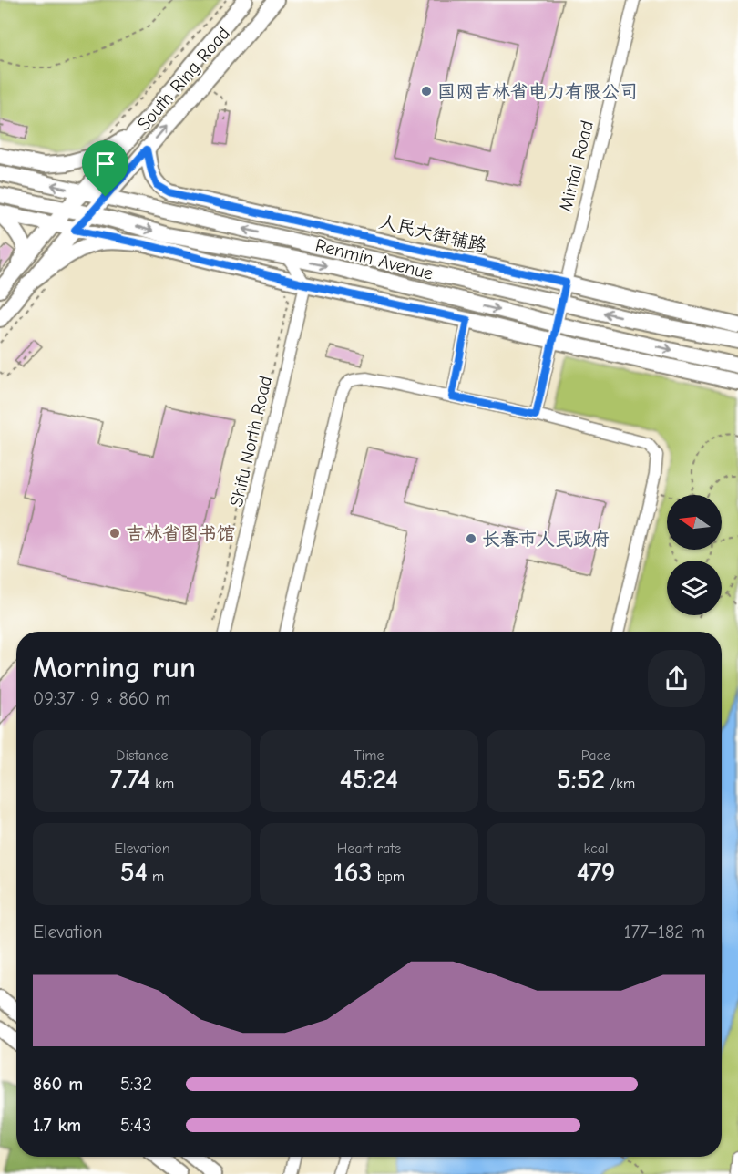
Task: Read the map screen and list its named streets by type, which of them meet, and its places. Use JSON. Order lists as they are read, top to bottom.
{
  "streets": {
    "main road": ["South Ring Road", "人民大街辅路", "Renmin Avenue"],
    "street": ["Mintai Road", "Shifu North Road"]
  },
  "crossings": [
    ["South Ring Road", "人民大街辅路"],
    ["South Ring Road", "Renmin Avenue"],
    ["Mintai Road", "人民大街辅路"],
    ["Mintai Road", "Renmin Avenue"]
  ],
  "places": ["国网吉林省电力有限公司", "吉林省图书馆", "长春市人民政府"],
  "north": "left",
  "page": {
    "heading": ["Morning run", "09:37 · 9 × 860 m"],
    "stats": [
      ["Distance", "7.74 km"],
      ["Time", "45:24"],
      ["Pace", "5:52 /km"],
      ["Elevation", "54 m"],
      ["Heart rate", "163 bpm"],
      ["kcal", "479"]
    ],
    "chart": ["Elevation", "177–182 m"],
    "list": [
      {
        "name": "860 m",
        "note": "5:32"
      },
      {
        "name": "1.7 km",
        "note": "5:43"
      }
    ]
  }
}
